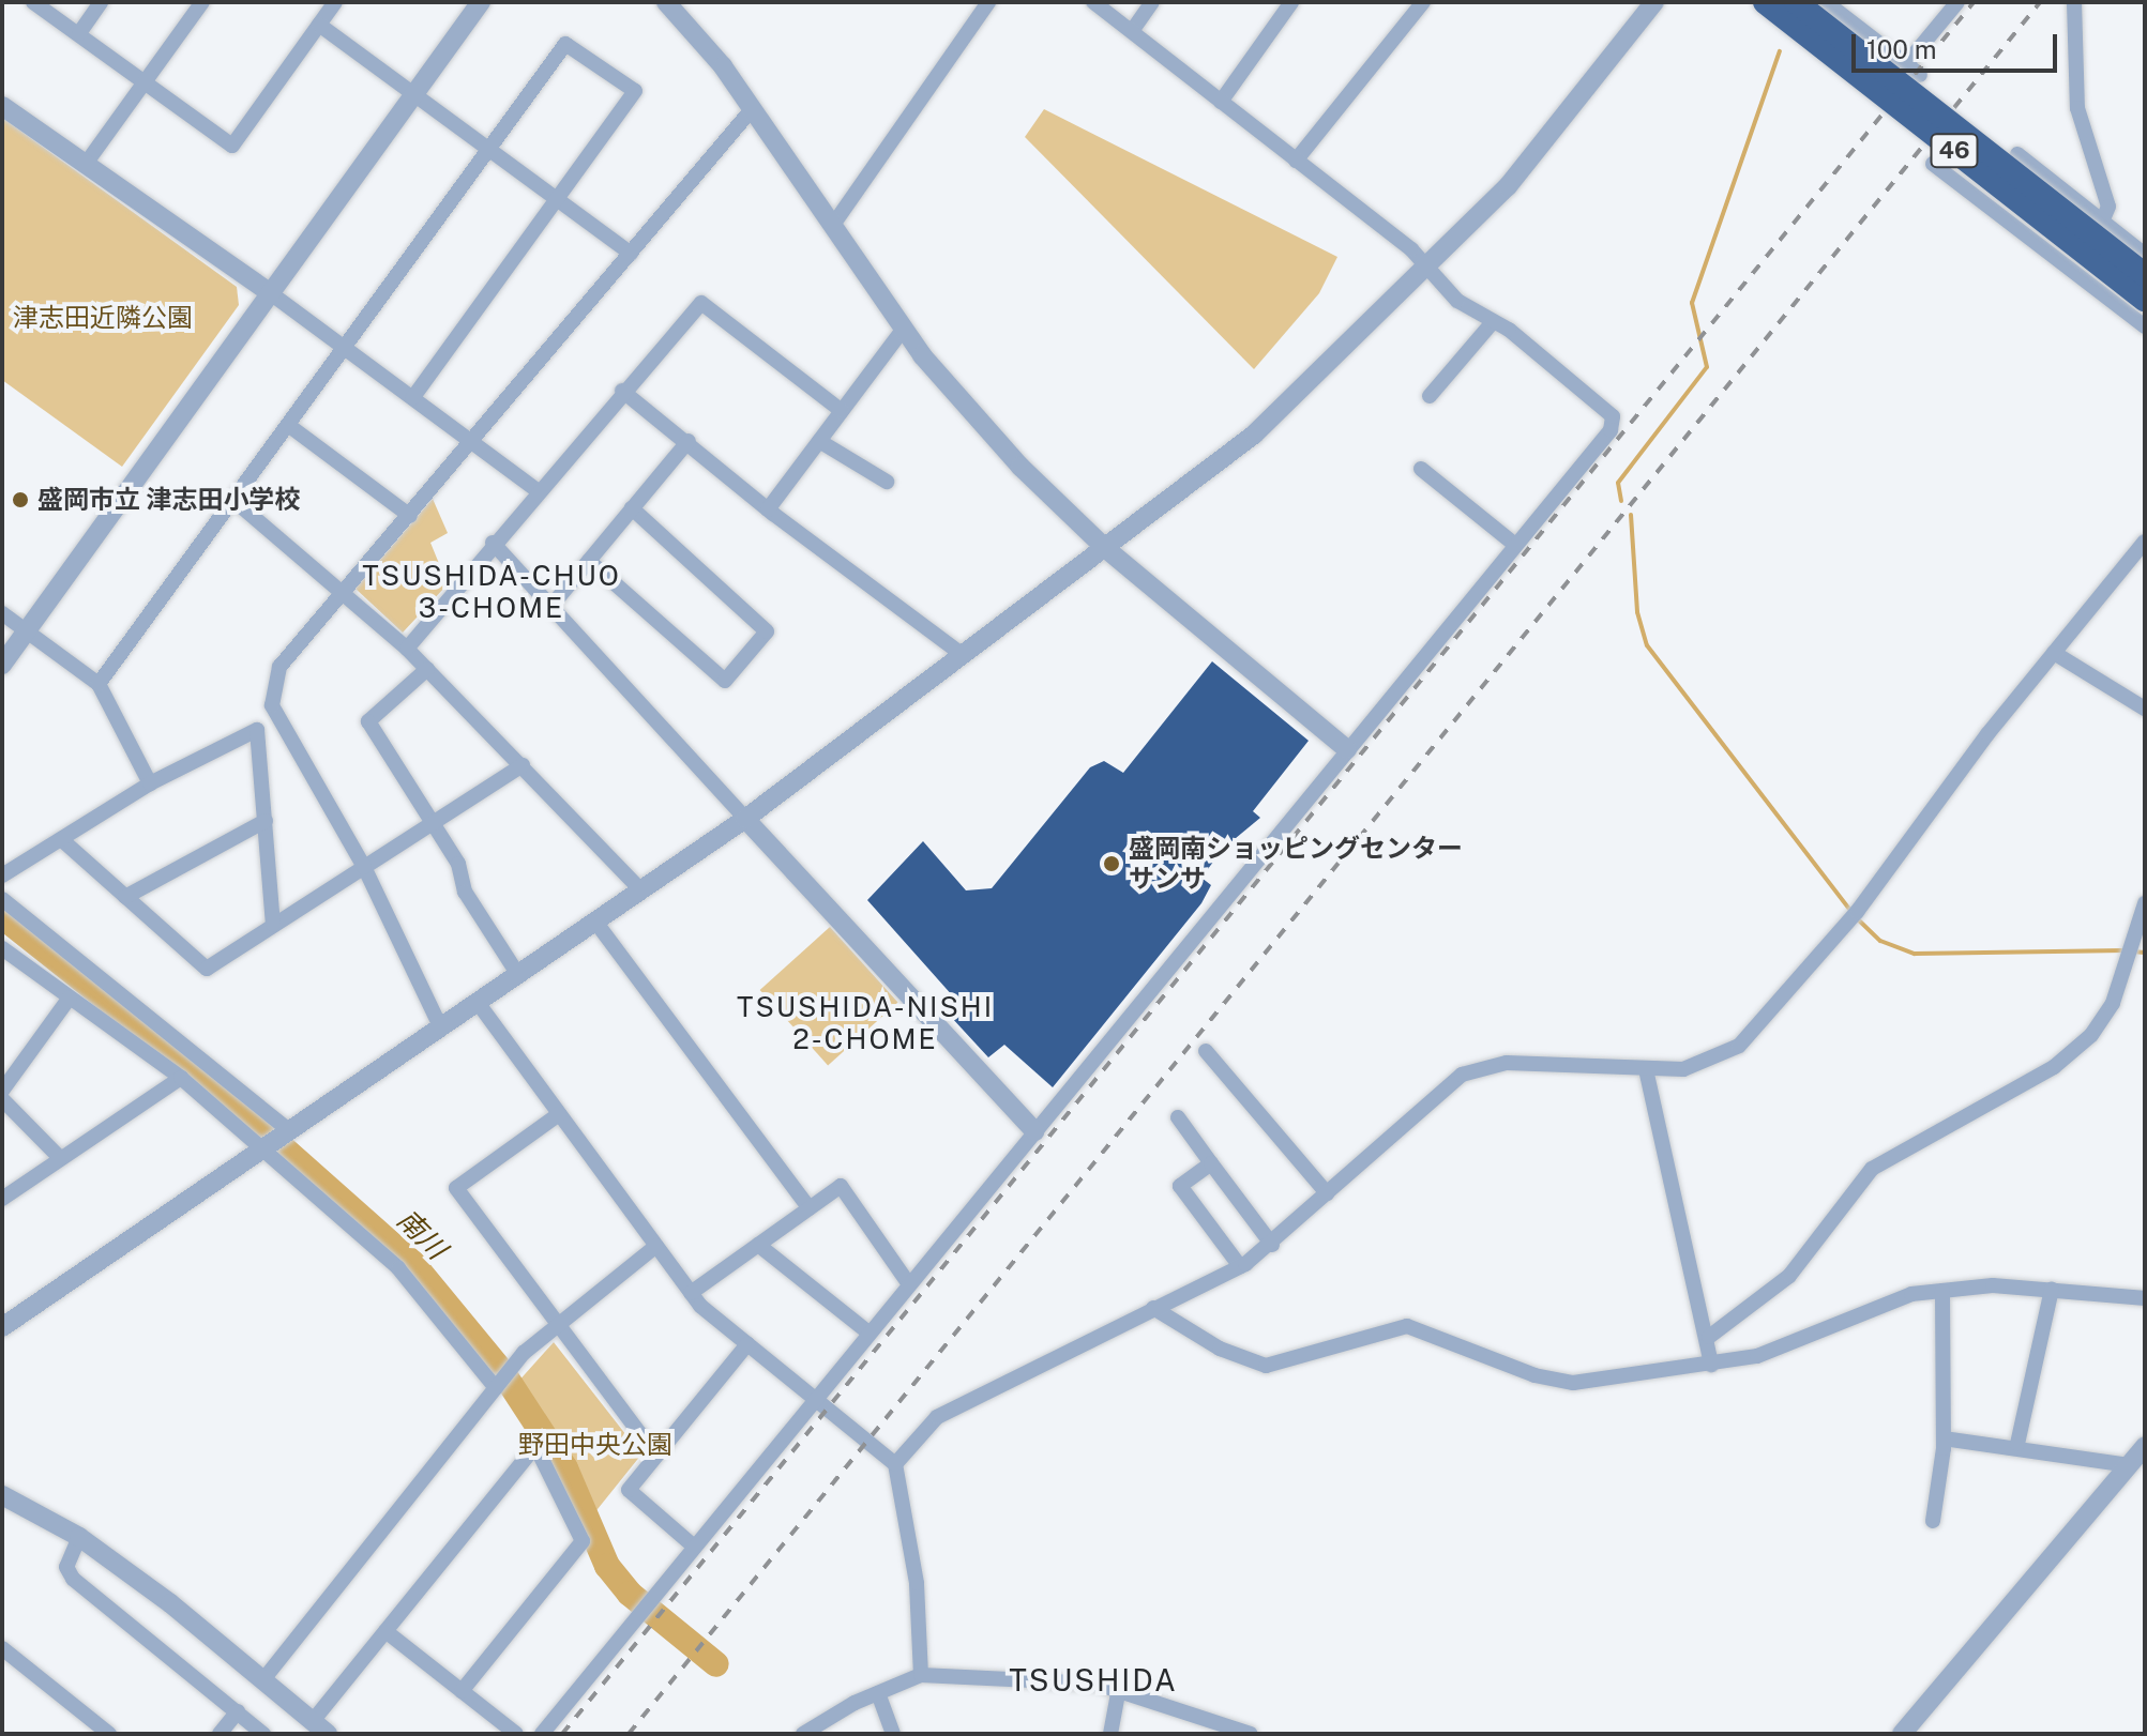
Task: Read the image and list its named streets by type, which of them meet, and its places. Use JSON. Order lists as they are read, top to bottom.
{
  "streets": {
    "highway": ["46"]
  },
  "districts": ["TSUSHIDA-CHUO 3-CHOME", "TSUSHIDA-NISHI 2-CHOME", "TSUSHIDA"],
  "water": ["南川"],
  "parks": ["津志田近隣公園", "野田中央公園"],
  "places": ["盛岡市立 津志田小学校", "盛岡南ショッピングセンター サンサ"],
  "scale_bar": "100 m"
}
